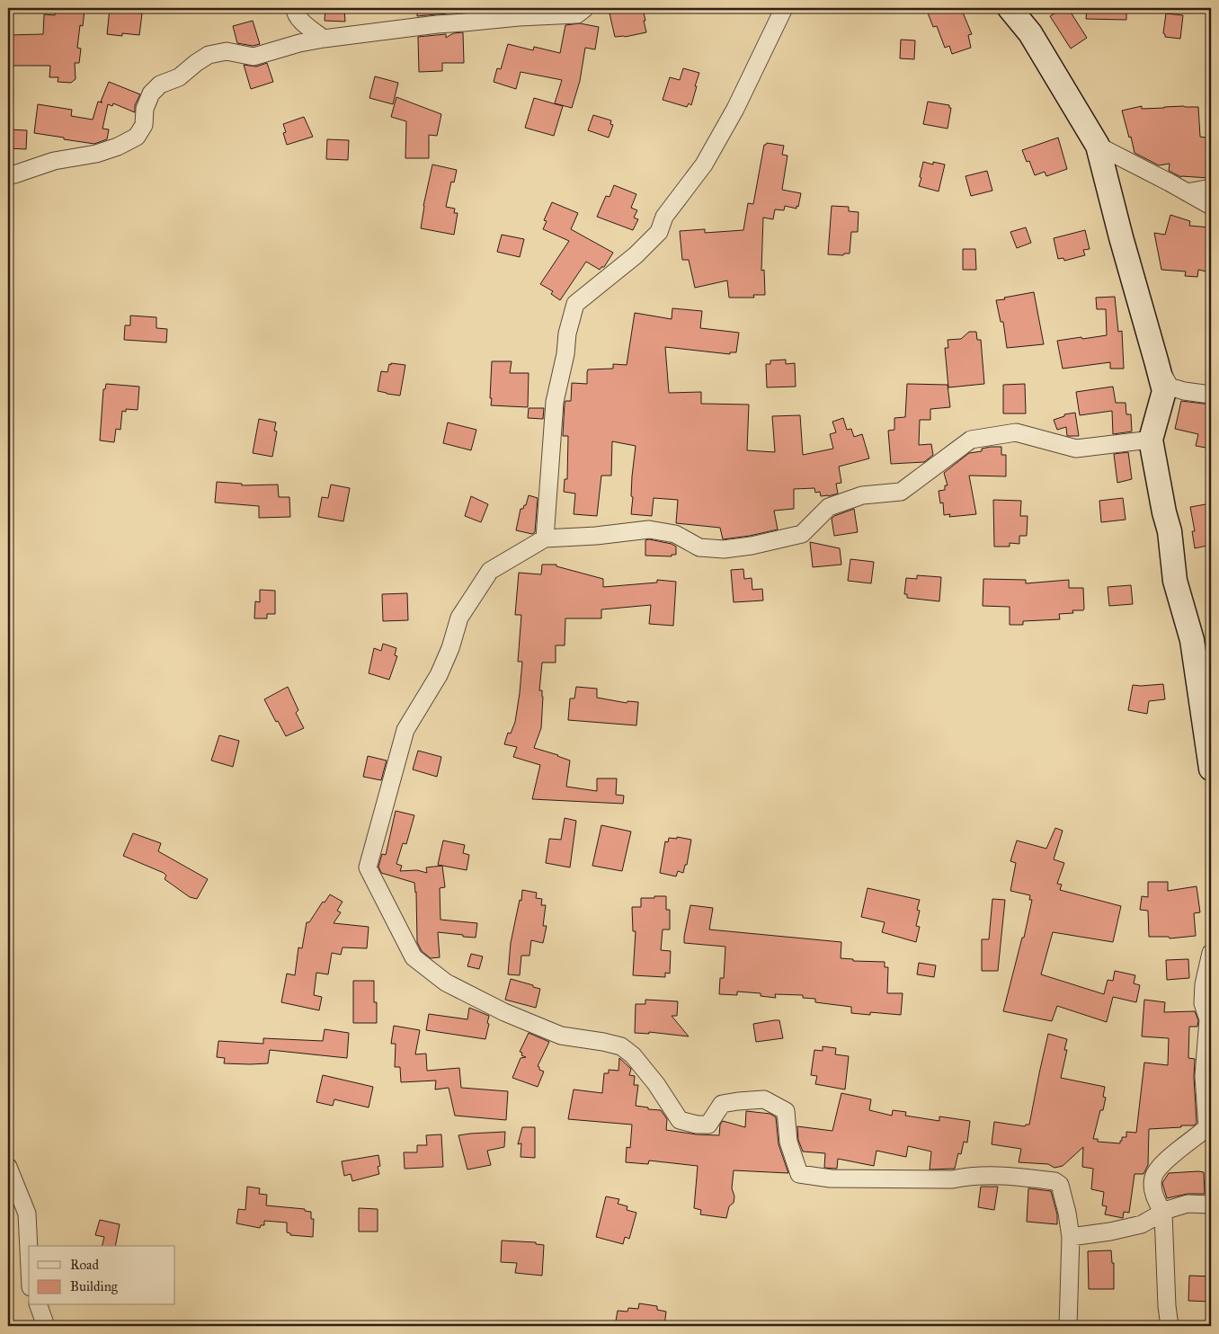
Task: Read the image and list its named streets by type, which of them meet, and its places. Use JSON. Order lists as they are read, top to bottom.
{
  "legend": ["Road", "Building"]
}
